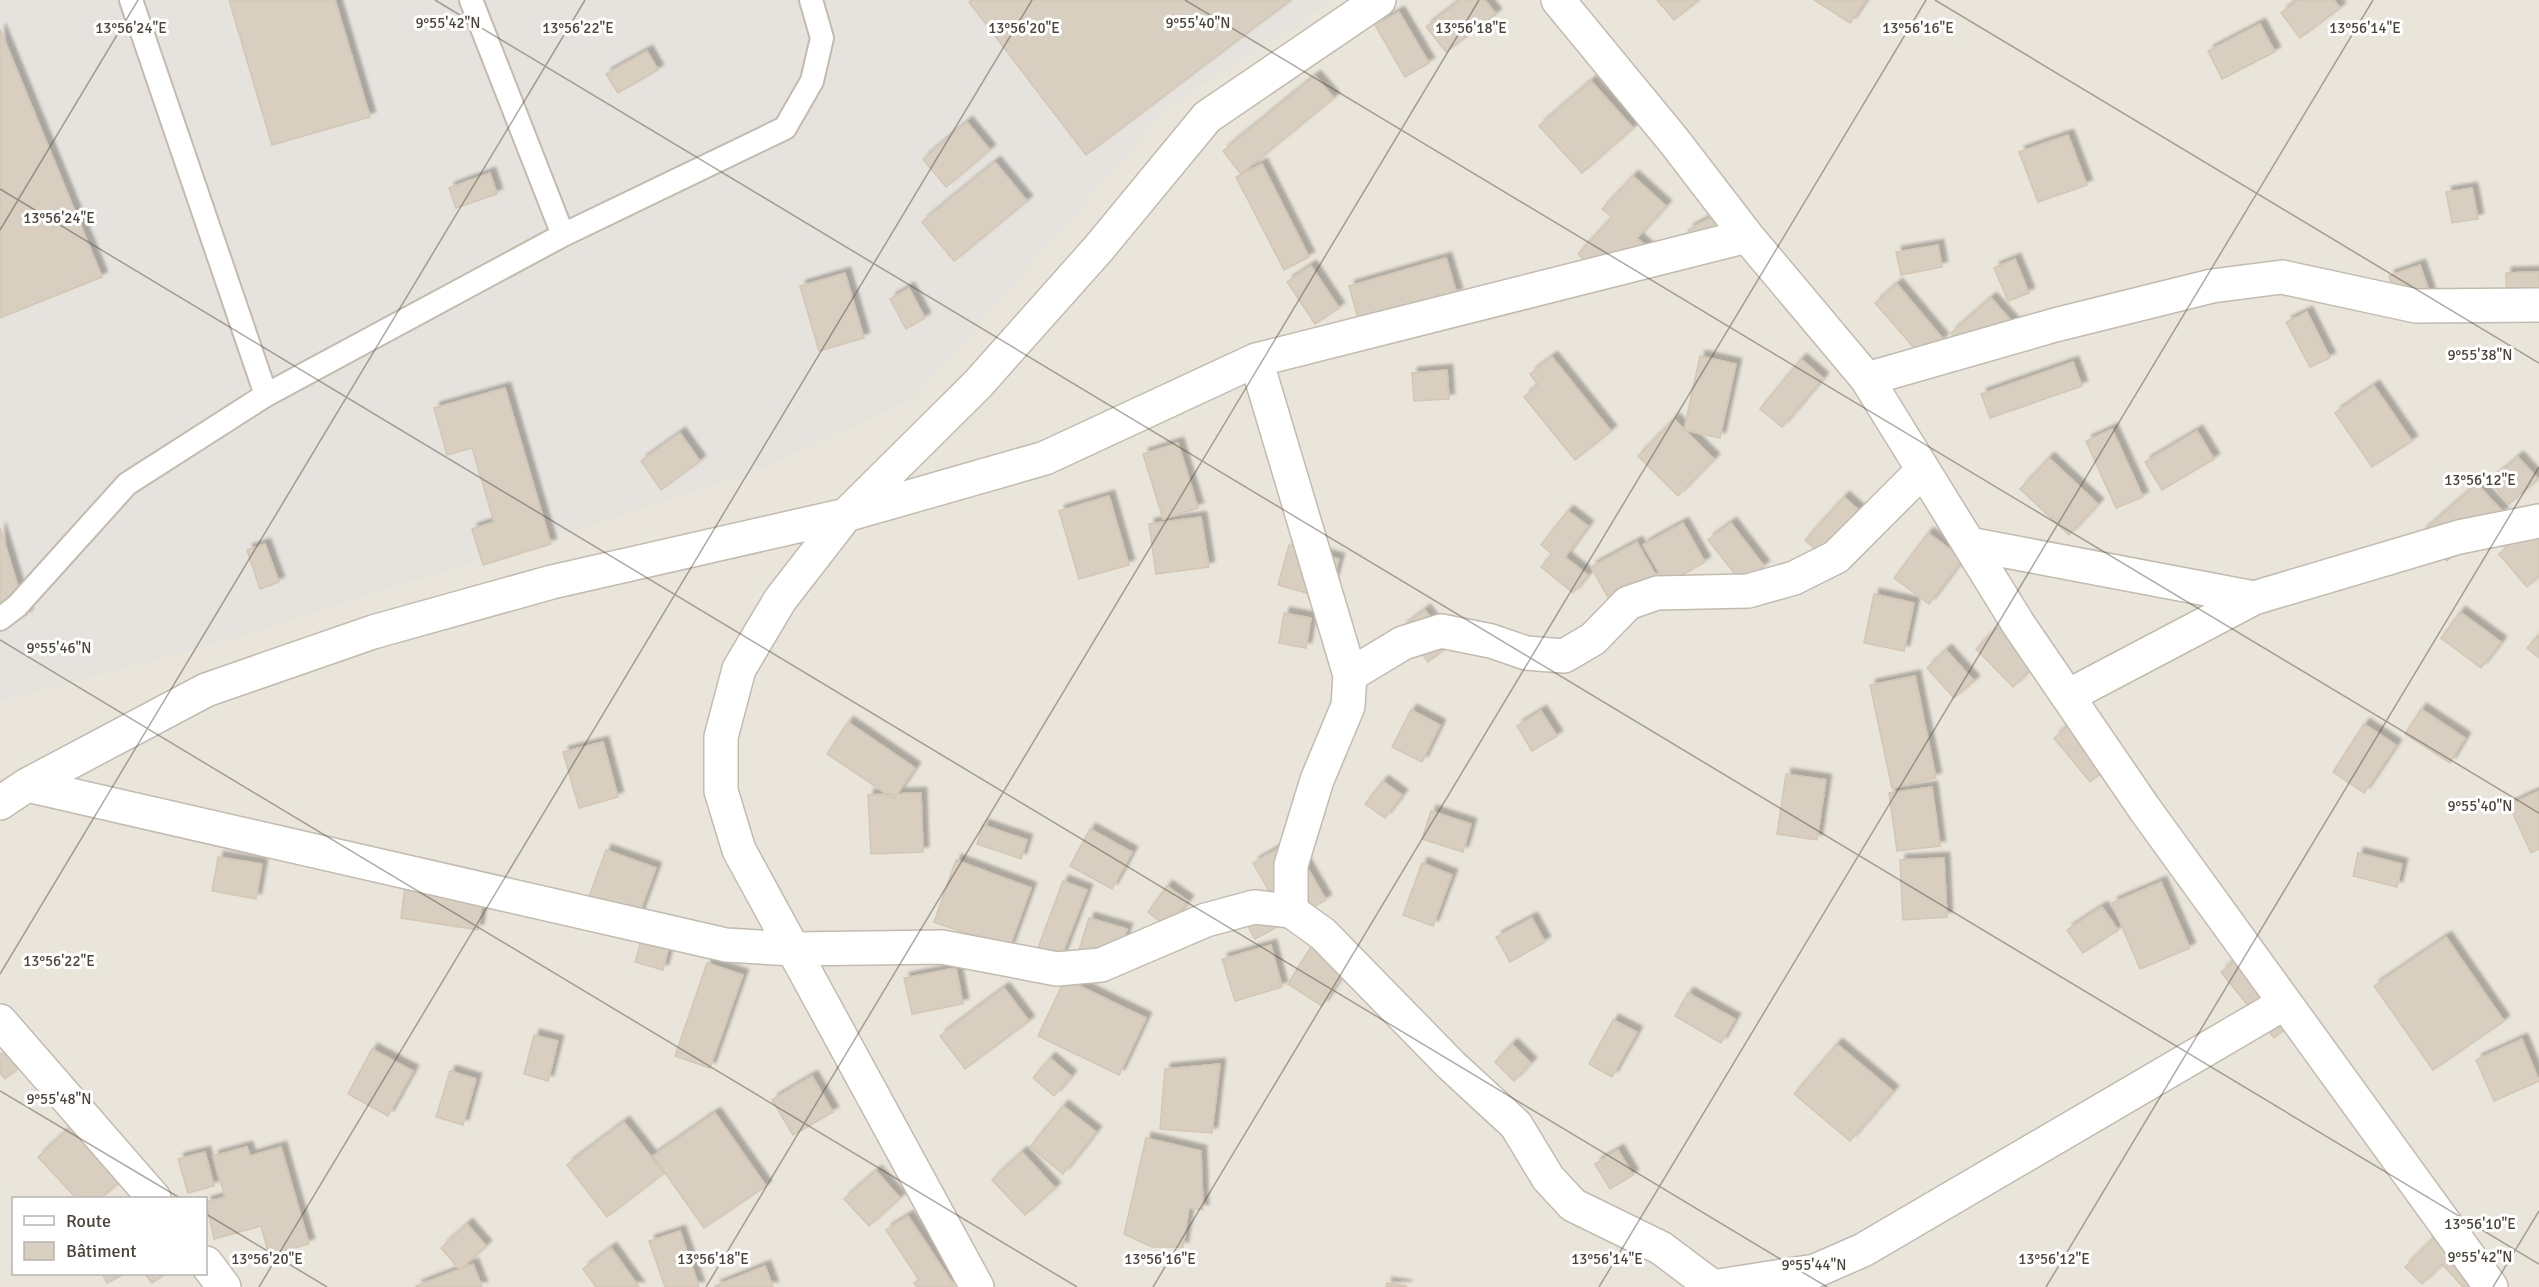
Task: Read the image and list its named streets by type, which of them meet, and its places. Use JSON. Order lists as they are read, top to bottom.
{
  "legend": ["Route", "Bâtiment"],
  "coordinates": [
    "9°55'42\"N",
    "9°55'40\"N",
    "13°56'22\"E",
    "13°56'18\"E",
    "13°56'16\"E",
    "13°56'24\"E",
    "13°56'20\"E",
    "13°56'14\"E",
    "9°55'38\"N",
    "13°56'12\"E",
    "9°55'46\"N",
    "9°55'48\"N",
    "13°56'10\"E",
    "9°55'44\"N"
  ]
}
